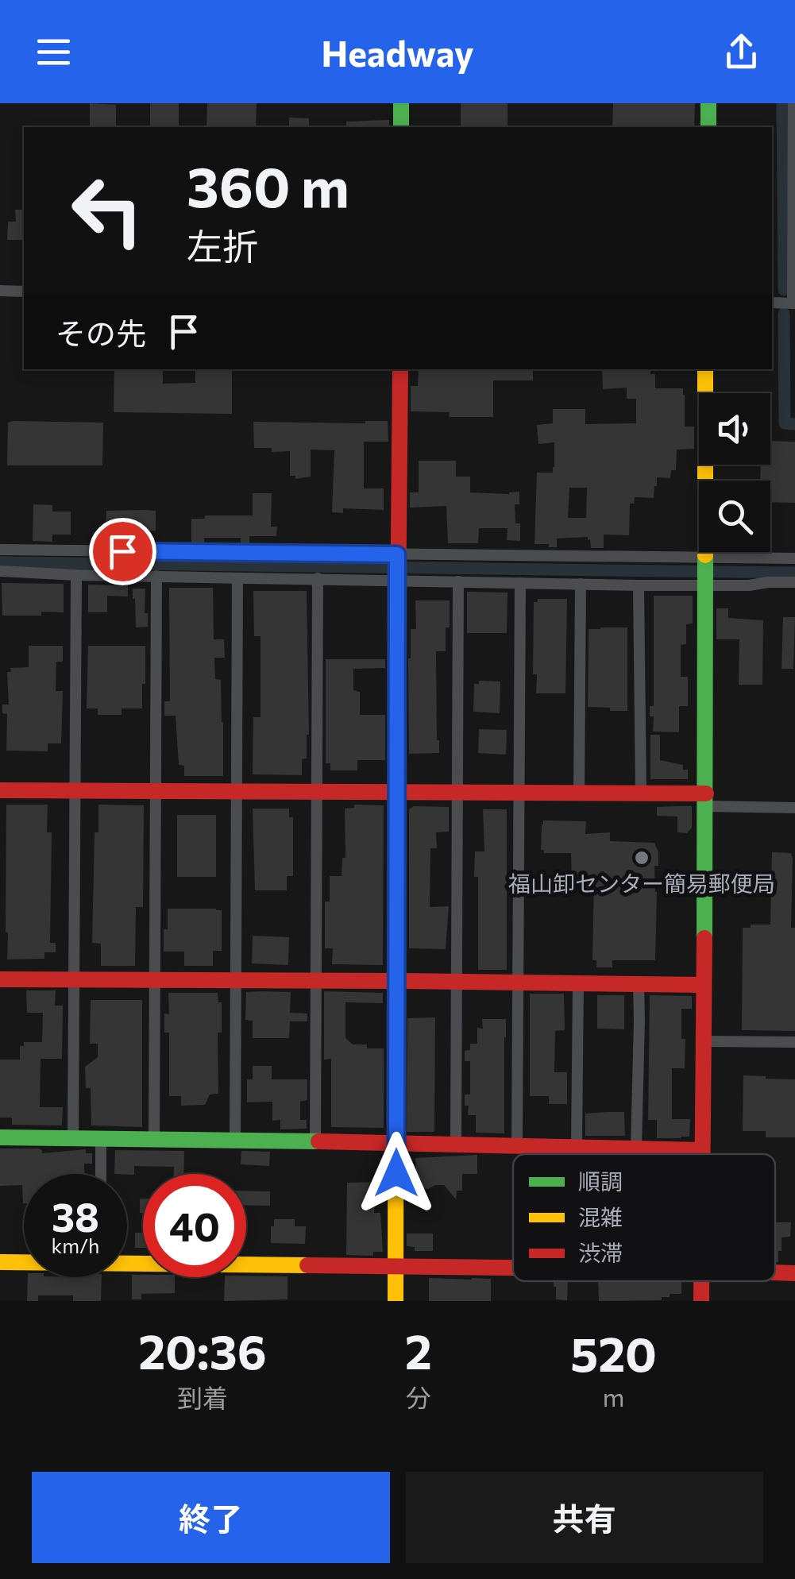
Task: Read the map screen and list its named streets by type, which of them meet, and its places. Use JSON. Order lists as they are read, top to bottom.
{
  "places": ["福山卸センター簡易郵便局"],
  "legend": ["順調", "混雑", "渋滞"],
  "page": {
    "header": "Headway",
    "turn": ["360 m", "左折"],
    "then": "その先",
    "speed": "38 km/h",
    "limit": "40",
    "eta": [
      "20:36",
      "到着",
      "2",
      "分",
      "520",
      "m"
    ],
    "buttons": ["終了", "共有"]
  }
}
